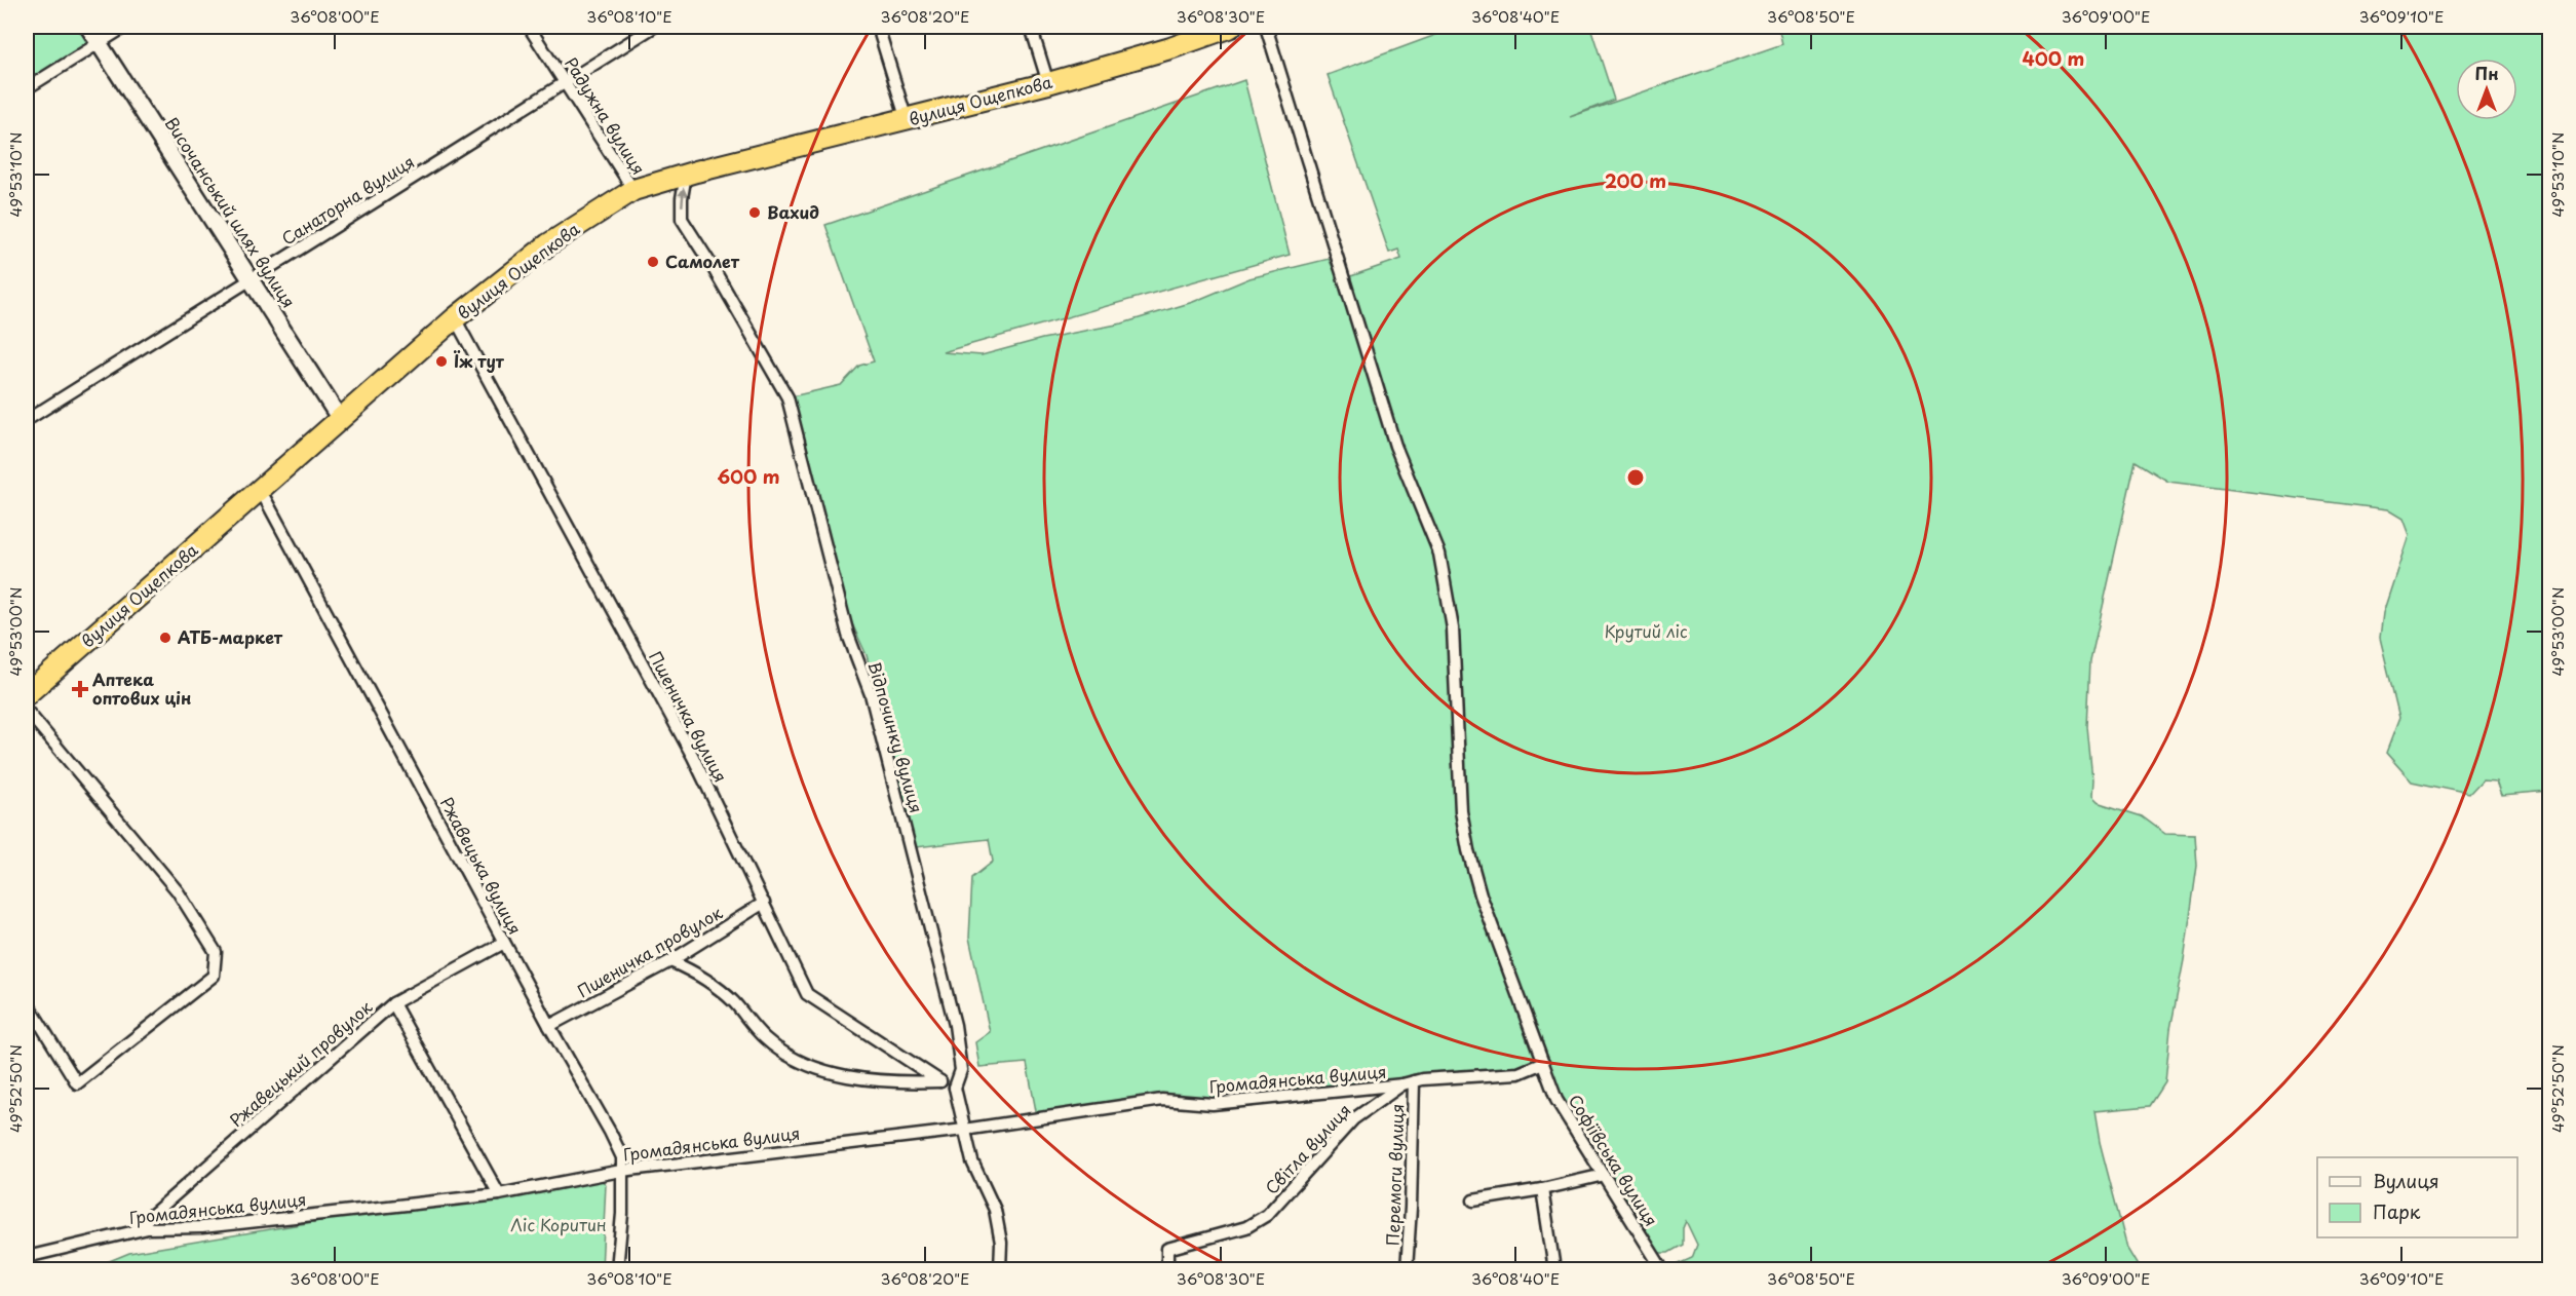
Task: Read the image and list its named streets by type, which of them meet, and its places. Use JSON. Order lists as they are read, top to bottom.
{
  "streets": {
    "highway": ["вулиця Ощепкова"],
    "street": [
      "Радужна вулиця",
      "Санаторна вулиця",
      "Височанський шлях вулиця",
      "Пшеничка вулиця",
      "Відпочинку вулиця",
      "Ржавецька вулиця",
      "Пшеничка провулок",
      "Ржавецький провулок",
      "Громадянська вулиця",
      "Світла вулиця",
      "Софіївська вулиця",
      "Перемоги вулиця"
    ]
  },
  "crossings": [
    ["вулиця Ощепкова", "Радужна вулиця"],
    ["вулиця Ощепкова", "Височанський шлях вулиця"],
    ["вулиця Ощепкова", "Пшеничка вулиця"],
    ["вулиця Ощепкова", "Відпочинку вулиця"],
    ["вулиця Ощепкова", "Ржавецька вулиця"],
    ["Радужна вулиця", "Санаторна вулиця"],
    ["Санаторна вулиця", "Височанський шлях вулиця"],
    ["Пшеничка вулиця", "Пшеничка провулок"],
    ["Ржавецька вулиця", "Пшеничка провулок"],
    ["Ржавецька вулиця", "Ржавецький провулок"],
    ["Ржавецька вулиця", "Громадянська вулиця"],
    ["Ржавецький провулок", "Громадянська вулиця"],
    ["Громадянська вулиця", "Світла вулиця"],
    ["Громадянська вулиця", "Перемоги вулиця"],
    ["Світла вулиця", "Перемоги вулиця"]
  ],
  "one_way": ["Відпочинку вулиця"],
  "parks": ["Крутий ліс", "Ліс Коритин"],
  "places": {
    "other": [
      "Вахид",
      "Самолет",
      "Їж тут",
      "АТБ-маркет"
    ],
    "health": ["Аптека оптових цін"]
  },
  "legend": ["Вулиця", "Парк"],
  "north": "top",
  "coordinates": [
    "36°08'00\"E",
    "36°08'10\"E",
    "36°08'20\"E",
    "36°08'30\"E",
    "36°08'40\"E",
    "36°08'50\"E",
    "36°09'00\"E",
    "36°09'10\"E",
    "49°53'10\"N",
    "49°53'00\"N",
    "49°52'50\"N"
  ],
  "rings": ["400 m", "200 m", "600 m"]
}
